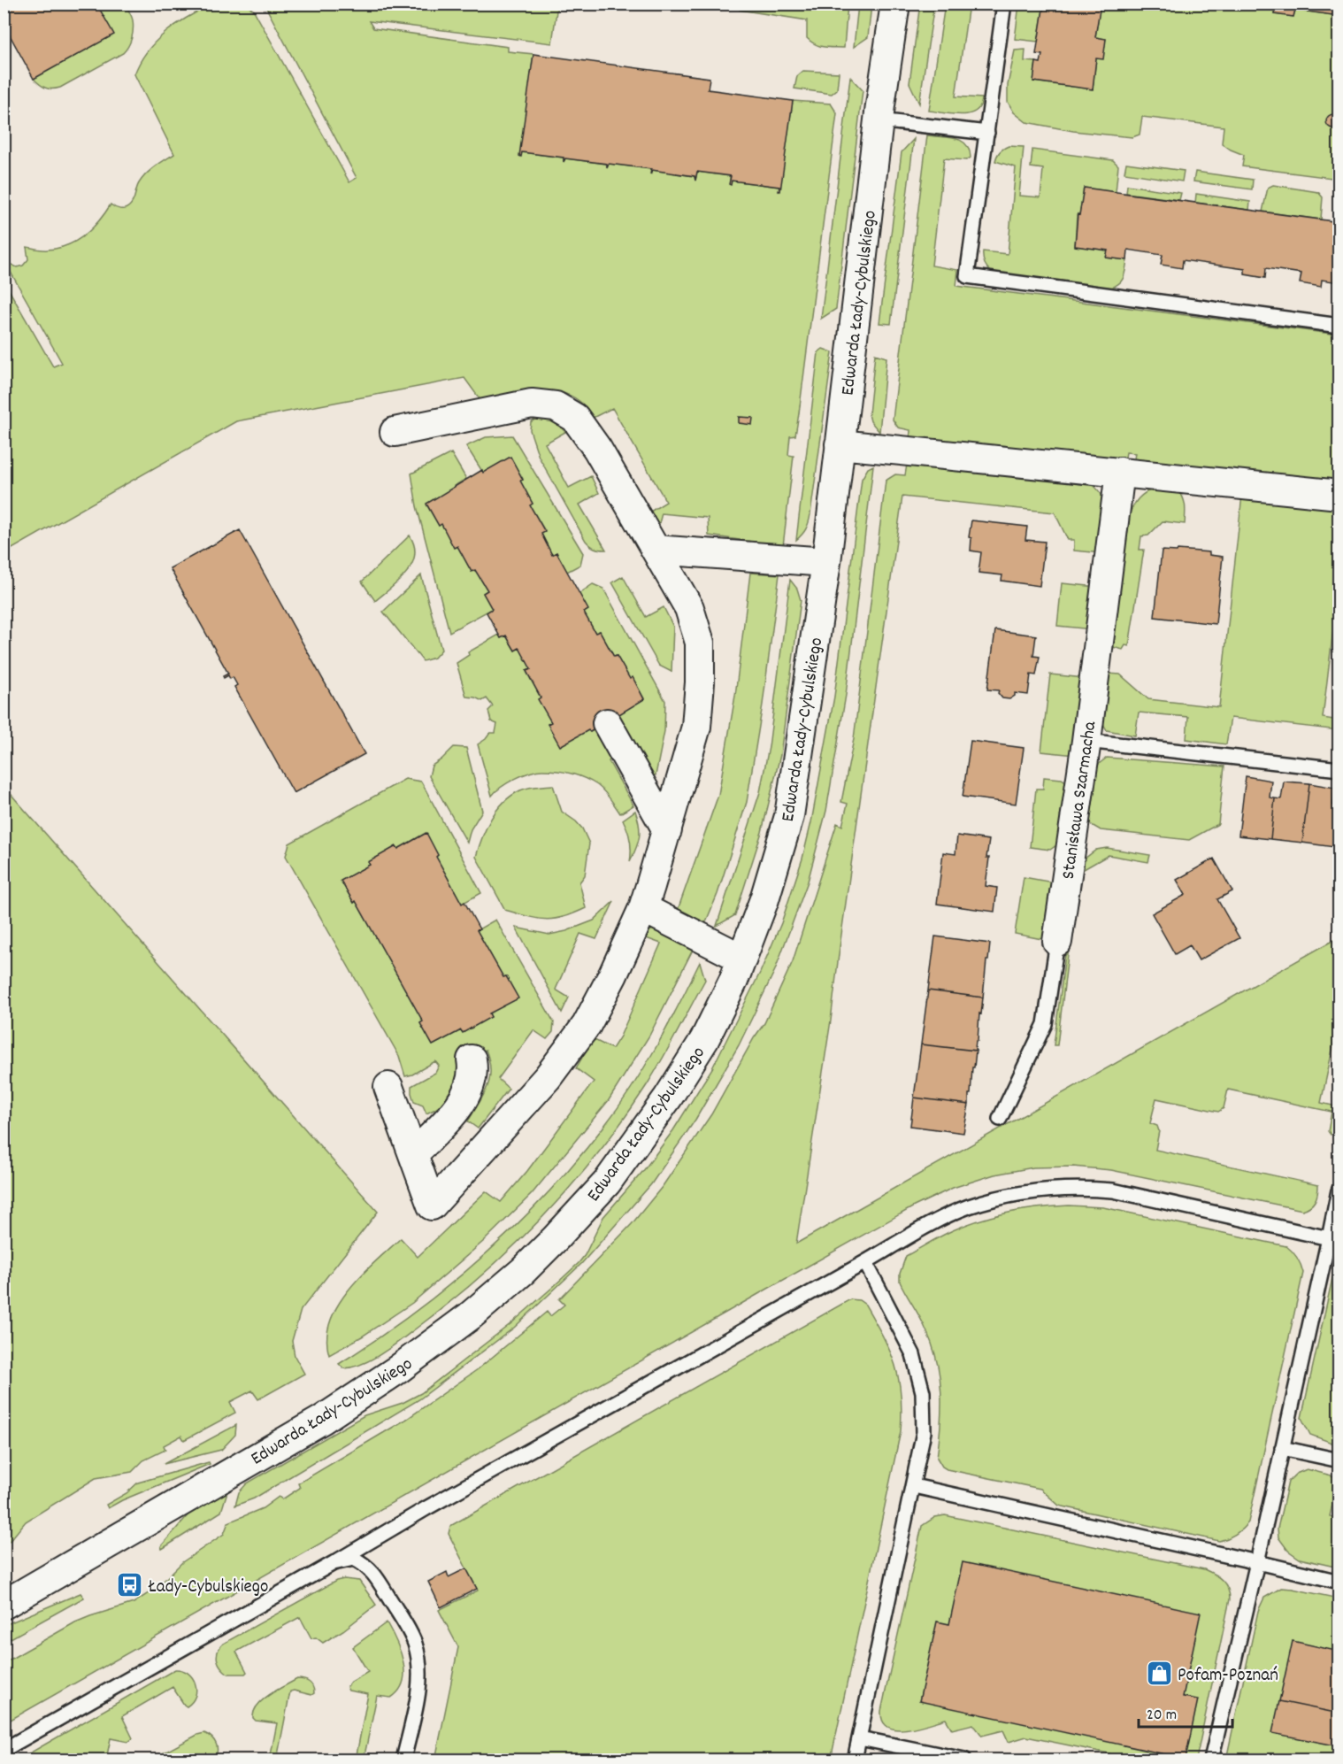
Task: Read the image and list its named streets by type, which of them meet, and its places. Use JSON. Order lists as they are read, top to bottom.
{
  "streets": {
    "street": ["Edwarda Łady-Cybulskiego", "Stanisława Szarmacha"]
  },
  "places": {
    "bus stop": ["Łady-Cybulskiego"],
    "shop": ["Pofam-Poznań"]
  },
  "scale_bar": "20 m"
}
